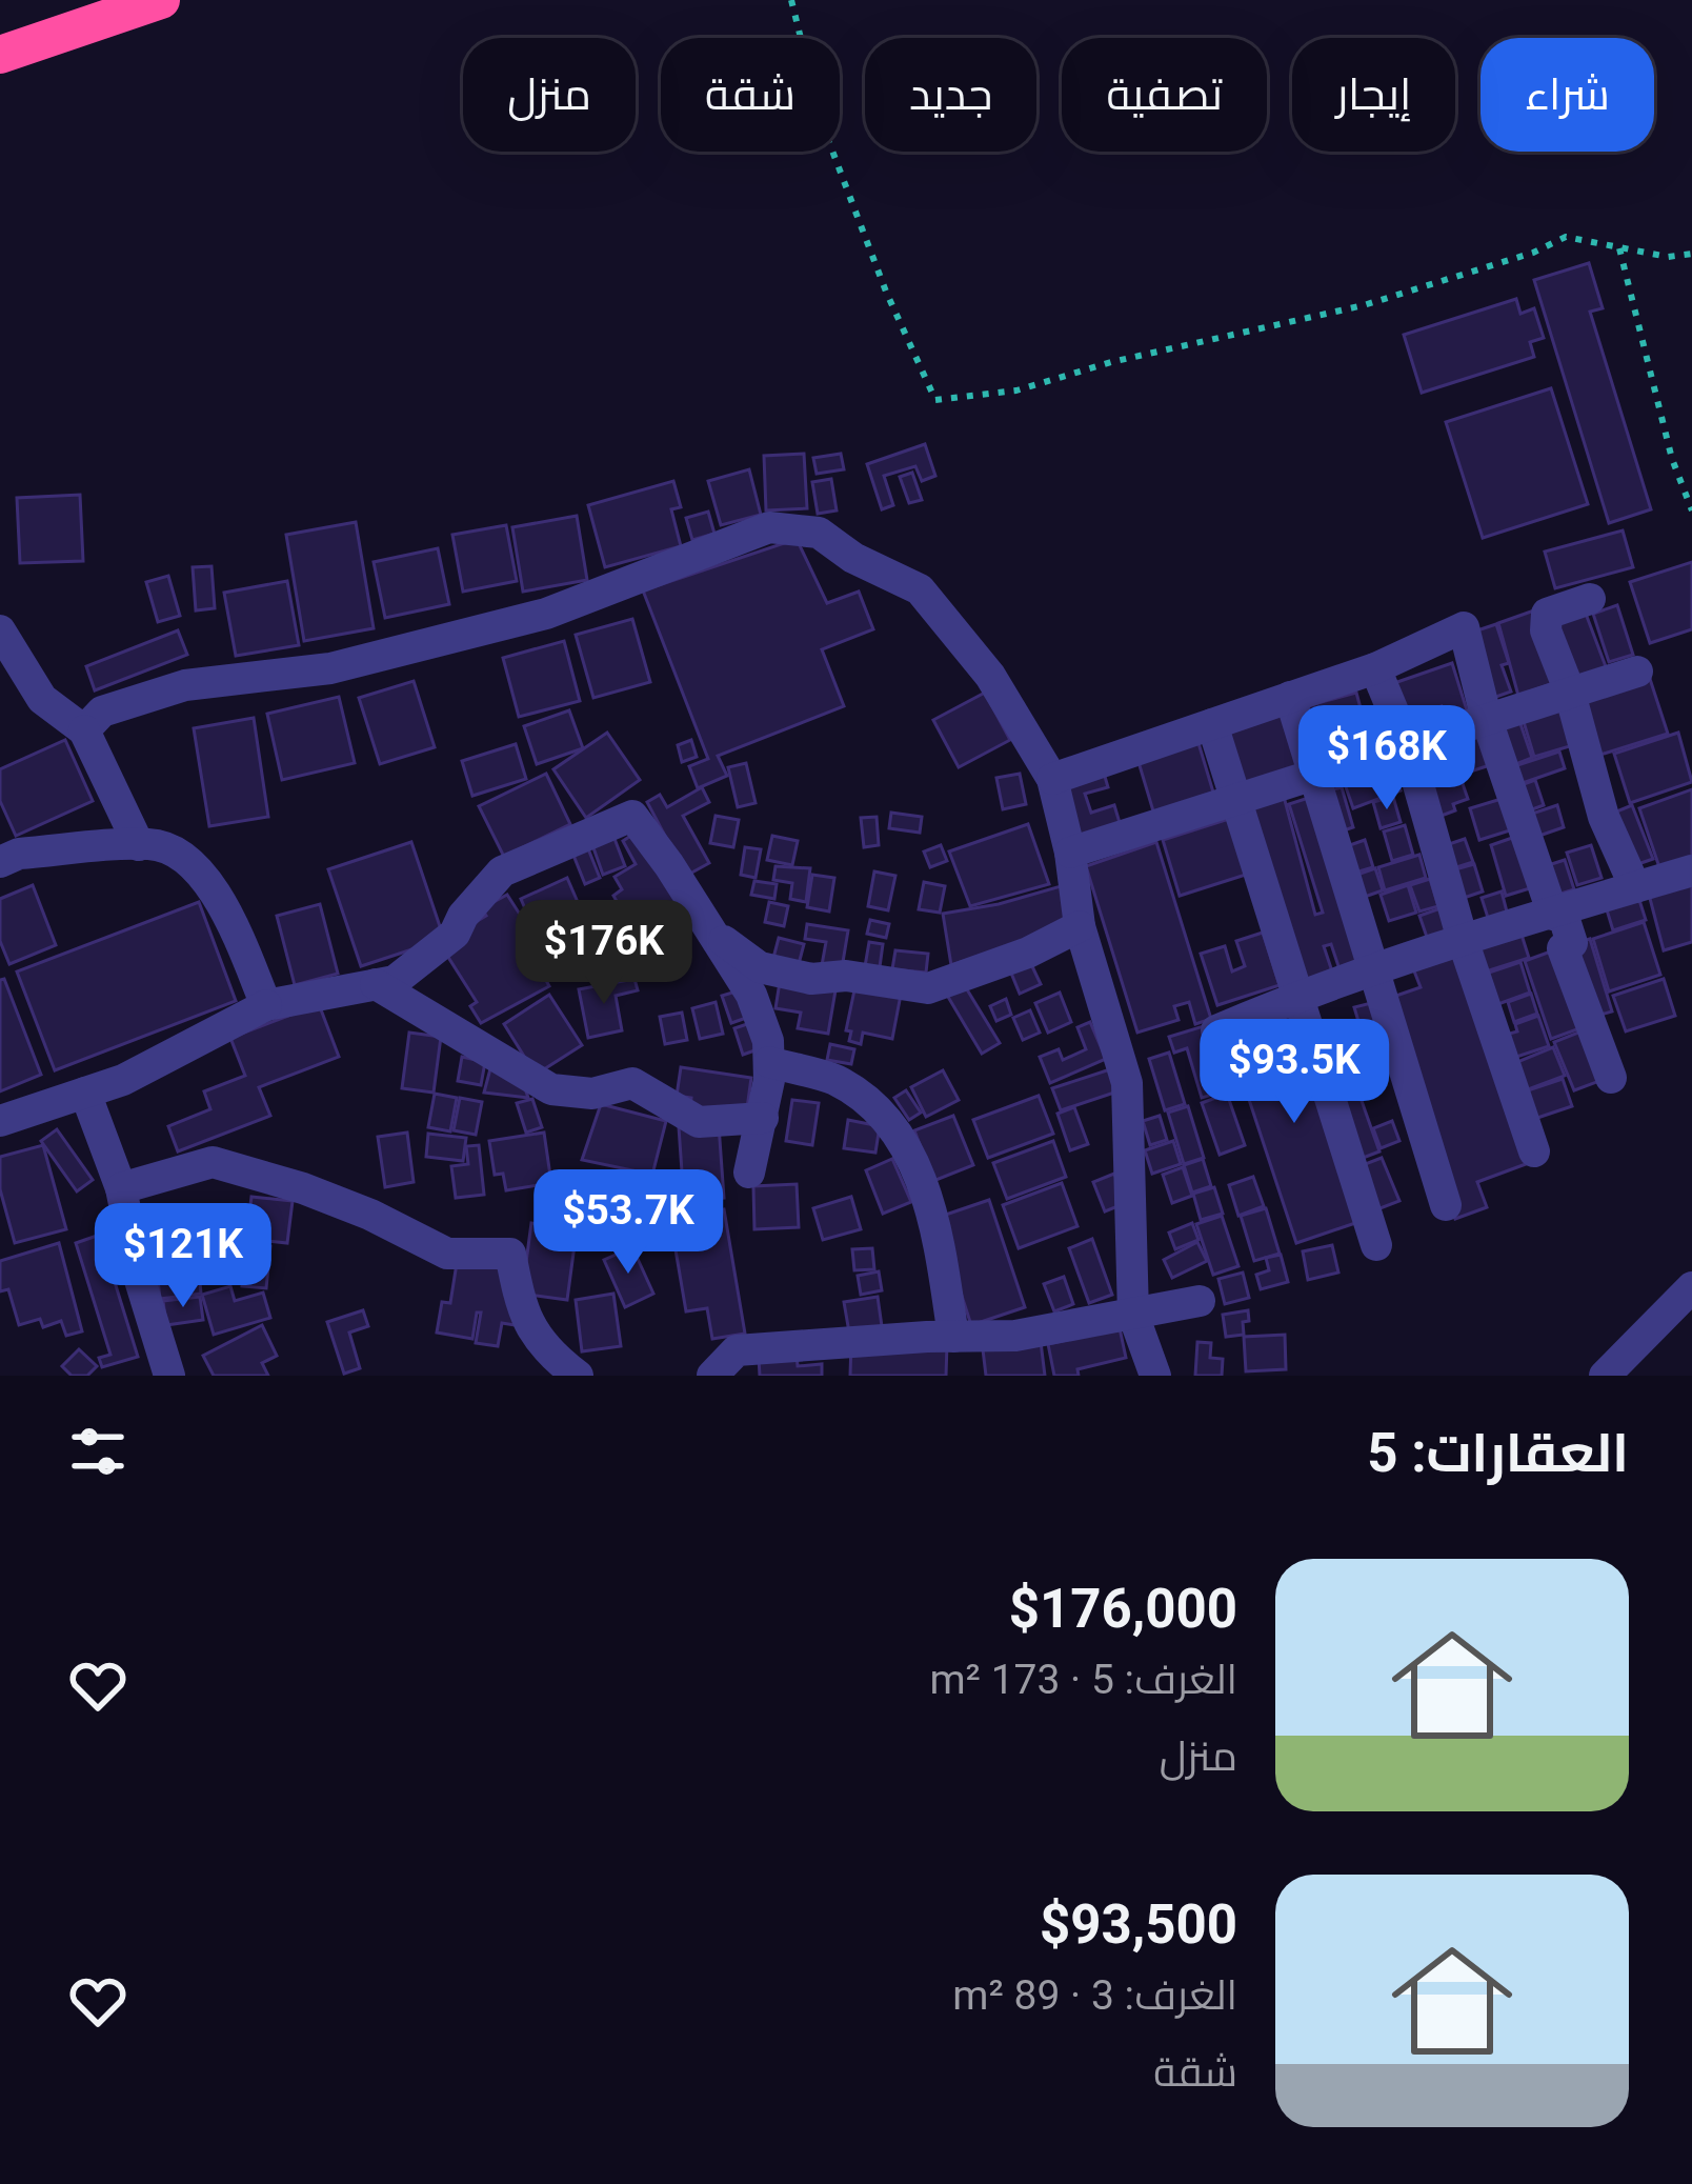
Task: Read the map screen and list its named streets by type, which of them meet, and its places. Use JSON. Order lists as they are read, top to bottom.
{
  "page": {
    "chip": [
      "شراء",
      "إيجار",
      "تصفية",
      "جديد",
      "شقة",
      "منزل"
    ],
    "price": [
      "$168K",
      "$176K",
      "$93.5K",
      "$53.7K",
      "$121K"
    ],
    "heading": "العقارات: 5",
    "list": [
      {
        "name": "$176,000",
        "note": "الغرف: 5 · 173 m² · منزل"
      },
      {
        "name": "$93,500",
        "note": "الغرف: 3 · 89 m² · شقة"
      }
    ]
  }
}
